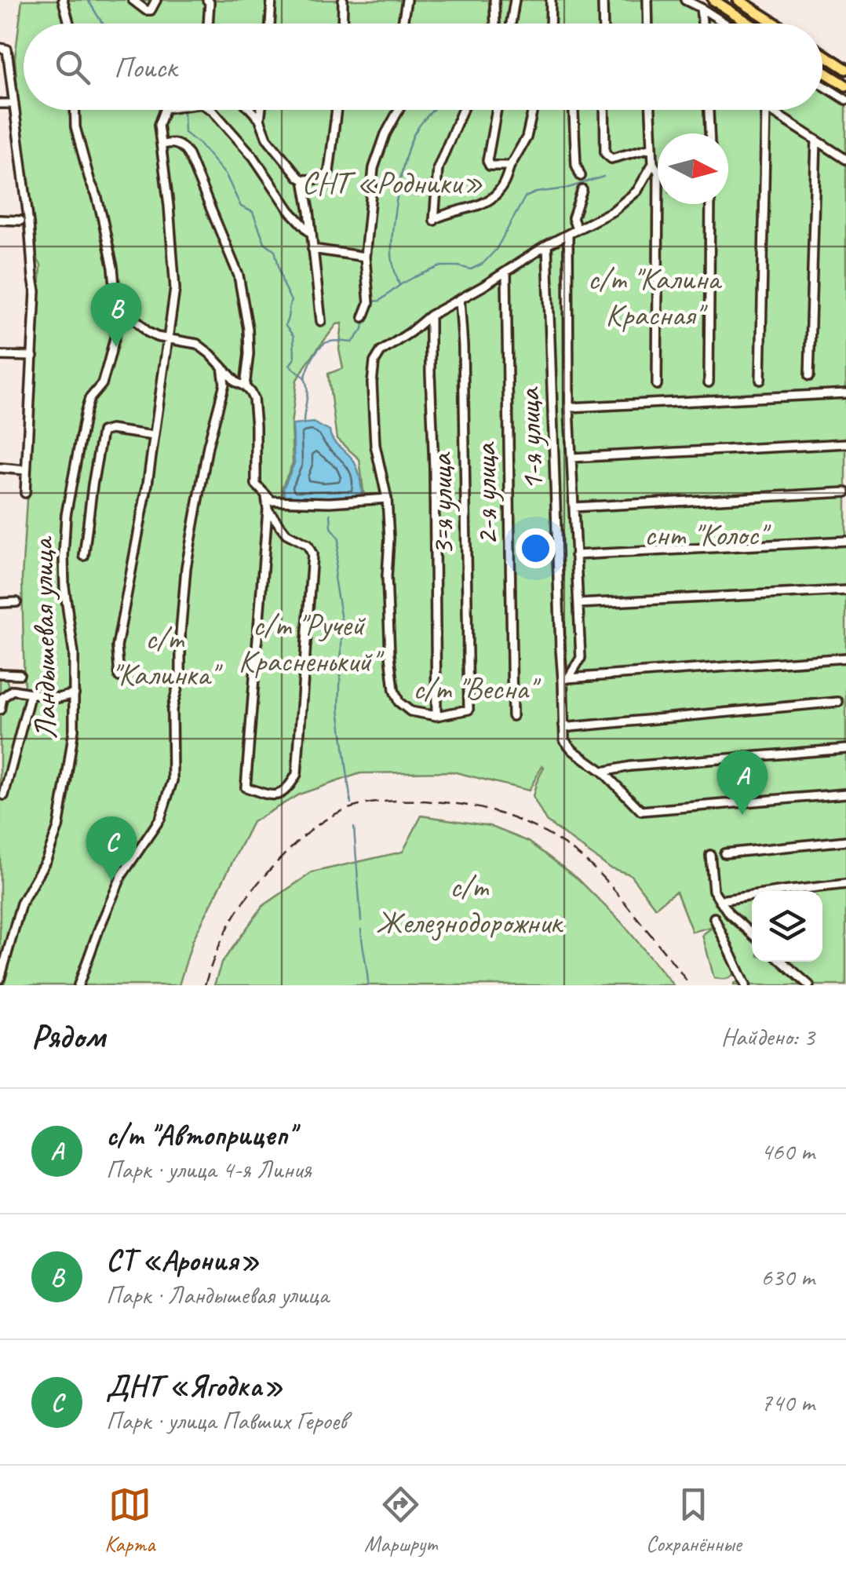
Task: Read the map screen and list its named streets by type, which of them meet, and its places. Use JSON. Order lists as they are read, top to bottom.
{
  "streets": {
    "street": [
      "1-я улица",
      "2-я улица",
      "3-я улица",
      "Ландышевая улица"
    ]
  },
  "parks": [
    "СНТ «Родники»",
    "с/т \"Калина Красная\"",
    "снт \"Колос\"",
    "с/т \"Ручей Красненький\"",
    "с/т \"Калинка\"",
    "с/т \"Весна\"",
    "с/т Железнодорожник"
  ],
  "north": "right",
  "page": {
    "search": "Поиск",
    "pins": ["B", "A", "C"],
    "heading": ["Рядом", "Найдено: 3"],
    "list": [
      {
        "mark": "A",
        "name": "с/т \"Автоприцеп\"",
        "note": "Парк · улица 4-я Линия",
        "value": "460 m"
      },
      {
        "mark": "B",
        "name": "СТ «Арония»",
        "note": "Парк · Ландышевая улица",
        "value": "630 m"
      },
      {
        "mark": "C",
        "name": "ДНТ «Ягодка»",
        "note": "Парк · улица Павших Героев",
        "value": "740 m"
      }
    ],
    "nav": ["Карта", "Маршрут", "Сохранённые"]
  }
}
